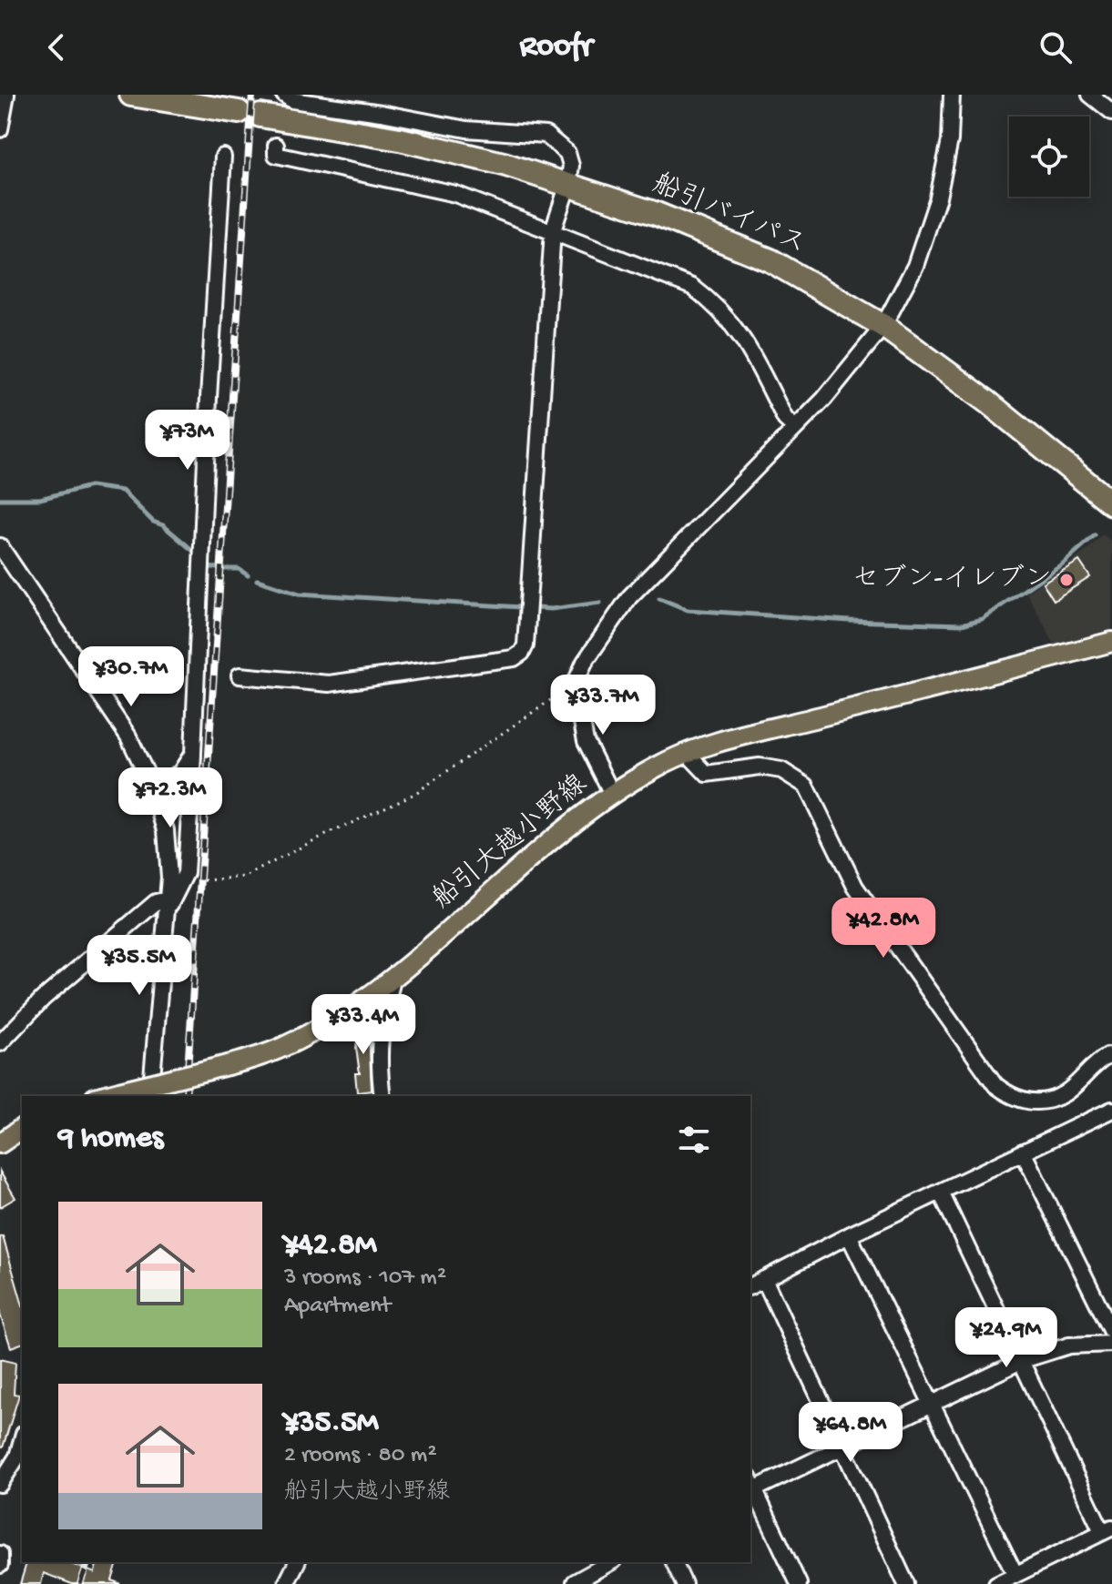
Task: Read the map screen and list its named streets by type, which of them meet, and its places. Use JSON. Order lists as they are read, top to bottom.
{
  "streets": {
    "highway": ["船引バイパス"],
    "main road": ["船引大越小野線"]
  },
  "places": ["セブン-イレブン"],
  "page": {
    "header": "Roofr",
    "price": [
      "¥73M",
      "¥30.7M",
      "¥33.7M",
      "¥72.3M",
      "¥42.8M",
      "¥35.5M",
      "¥33.4M",
      "¥24.9M",
      "¥64.8M"
    ],
    "heading": "9 homes",
    "list": [
      {
        "name": "¥42.8M",
        "note": "3 rooms · 107 m² · Apartment"
      },
      {
        "name": "¥35.5M",
        "note": "2 rooms · 80 m² · 船引大越小野線"
      }
    ]
  }
}
